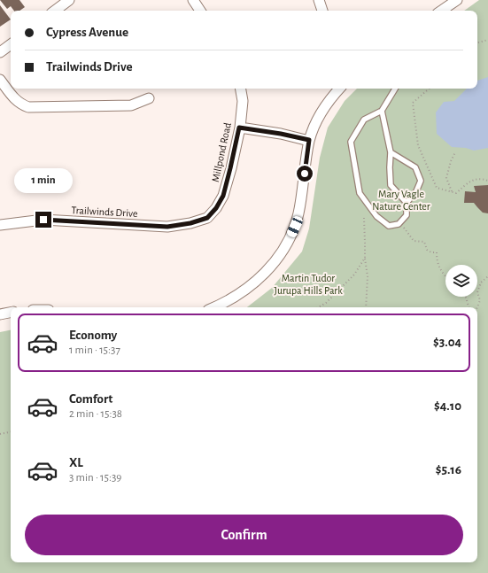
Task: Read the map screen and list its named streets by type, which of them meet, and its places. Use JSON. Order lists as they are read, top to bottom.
{
  "streets": {
    "street": ["Millpond Road", "Trailwinds Drive"]
  },
  "crossings": [
    ["Millpond Road", "Trailwinds Drive"]
  ],
  "parks": ["Mary Vagle Nature Center", "Martin Tudor Jurupa Hills Park"],
  "page": {
    "banner": ["Cypress Avenue", "Trailwinds Drive"],
    "bubble": "1 min",
    "list": [
      {
        "name": "Economy",
        "note": "1 min · 15:37",
        "value": "$3.04"
      },
      {
        "name": "Comfort",
        "note": "2 min · 15:38",
        "value": "$4.10"
      },
      {
        "name": "XL",
        "note": "3 min · 15:39",
        "value": "$5.16"
      }
    ],
    "buttons": "Confirm"
  }
}
